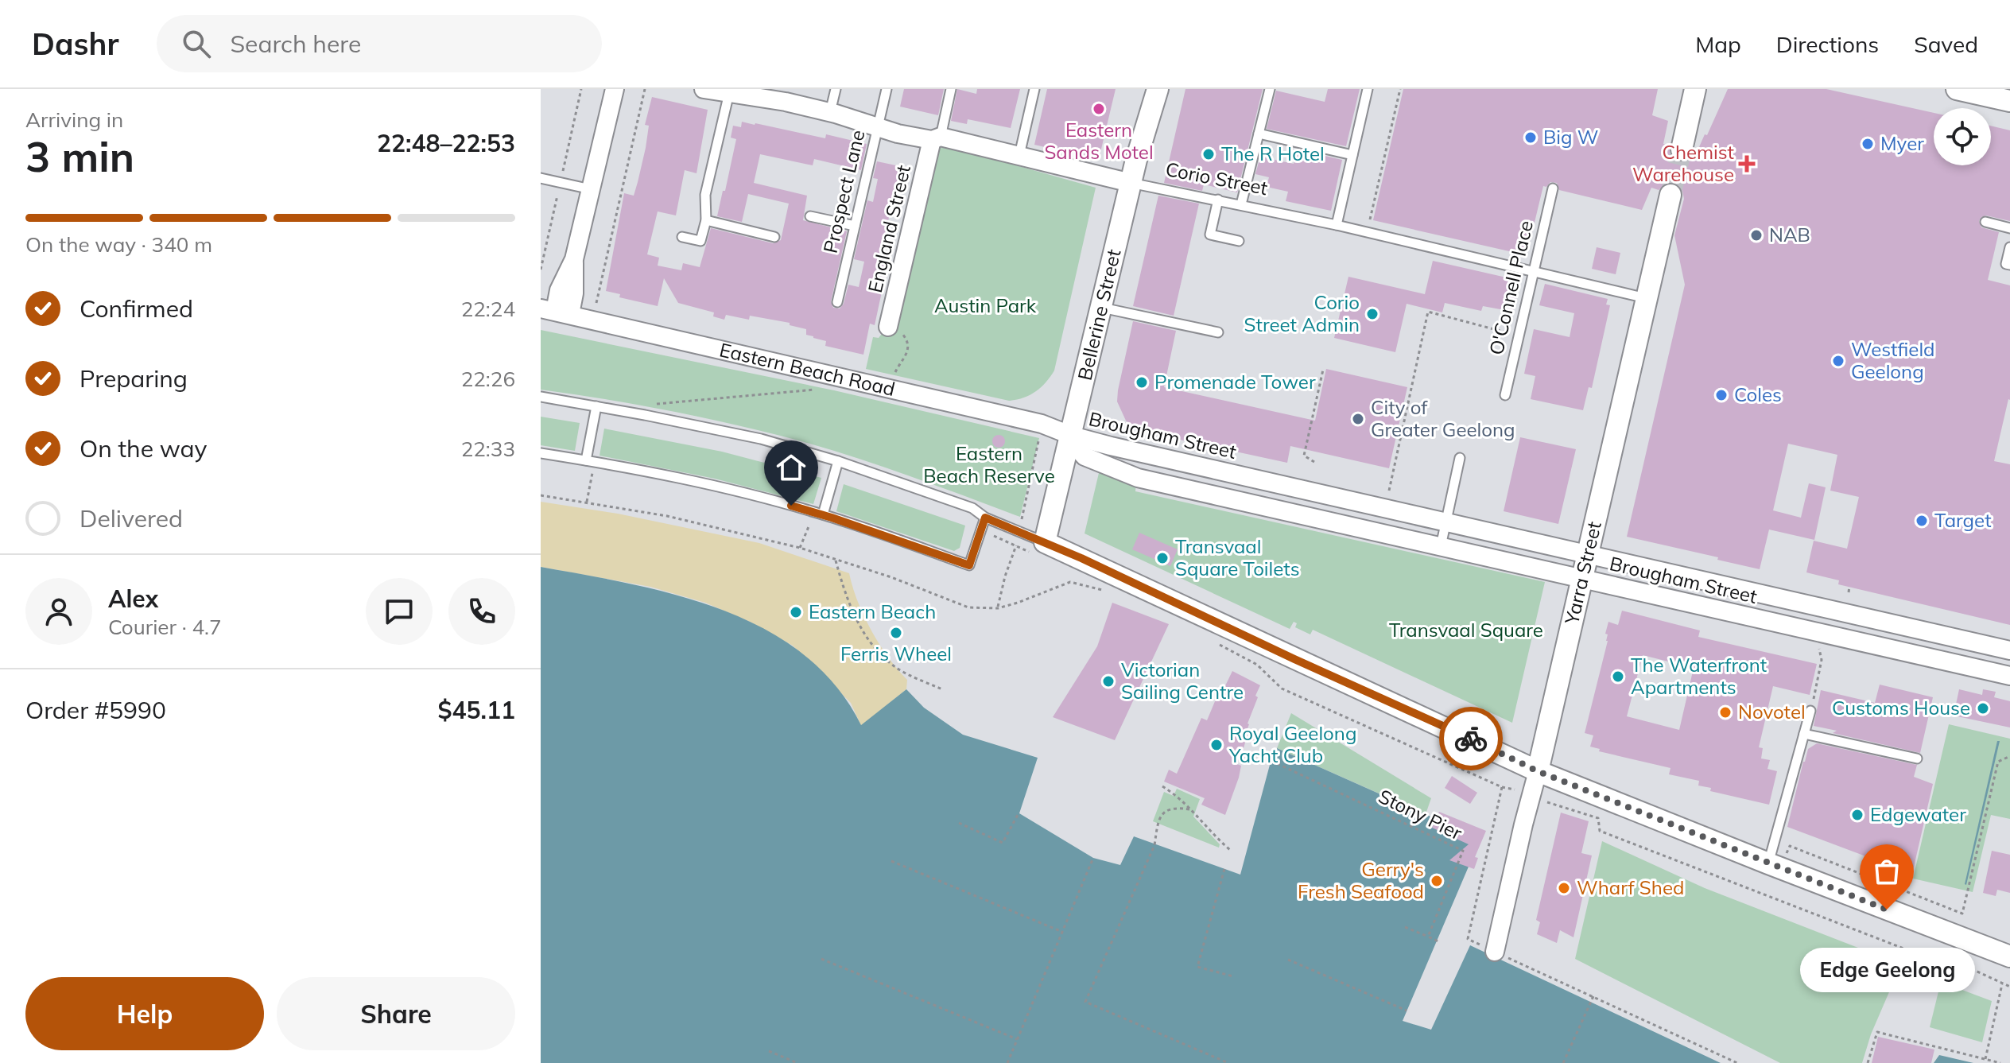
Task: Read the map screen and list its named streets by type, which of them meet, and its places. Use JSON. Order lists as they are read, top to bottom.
{
  "streets": {
    "street": [
      "Corio Street",
      "England Street",
      "Bellerine Street",
      "Eastern Beach Road",
      "Brougham Street",
      "Yarra Street"
    ],
    "lane": ["Prospect Lane", "O'Connell Place"],
    "path": ["Stony Pier"]
  },
  "crossings": [
    ["Corio Street", "Prospect Lane"],
    ["Corio Street", "England Street"],
    ["Corio Street", "O'Connell Place"],
    ["Corio Street", "Bellerine Street"],
    ["Corio Street", "Yarra Street"],
    ["Bellerine Street", "Eastern Beach Road"],
    ["Bellerine Street", "Brougham Street"],
    ["Eastern Beach Road", "Brougham Street"],
    ["Brougham Street", "Yarra Street"]
  ],
  "parks": ["Austin Park", "Eastern Beach Reserve", "Transvaal Square"],
  "places": {
    "other": [
      "Eastern Sands Motel",
      "Big W",
      "Myer",
      "The R Hotel",
      "NAB",
      "Corio Street Admin",
      "Westfield Geelong",
      "Promenade Tower",
      "Coles",
      "City of Greater Geelong",
      "Target",
      "Transvaal Square Toilets",
      "Eastern Beach",
      "Ferris Wheel",
      "The Waterfront Apartments",
      "Victorian Sailing Centre",
      "Customs House",
      "Novotel",
      "Royal Geelong Yacht Club",
      "Edgewater",
      "Gerry's Fresh Seafood",
      "Wharf Shed",
      "Edge Geelong"
    ],
    "health": ["Chemist Warehouse"]
  },
  "page": {
    "header": "Dashr",
    "search": "Search here",
    "nav": ["Map", "Directions", "Saved"],
    "heading": ["3 min", "Arriving in", "22:48–22:53"],
    "panel": [
      "Alex",
      "Courier · 4.7",
      "Order #5990",
      "$45.11"
    ],
    "bar": "On the way · 340 m",
    "list": [
      ["Confirmed", "22:24"],
      ["Preparing", "22:26"],
      ["On the way", "22:33"],
      "Delivered"
    ],
    "bubble": "Edge Geelong",
    "buttons": ["Help", "Share"]
  }
}
